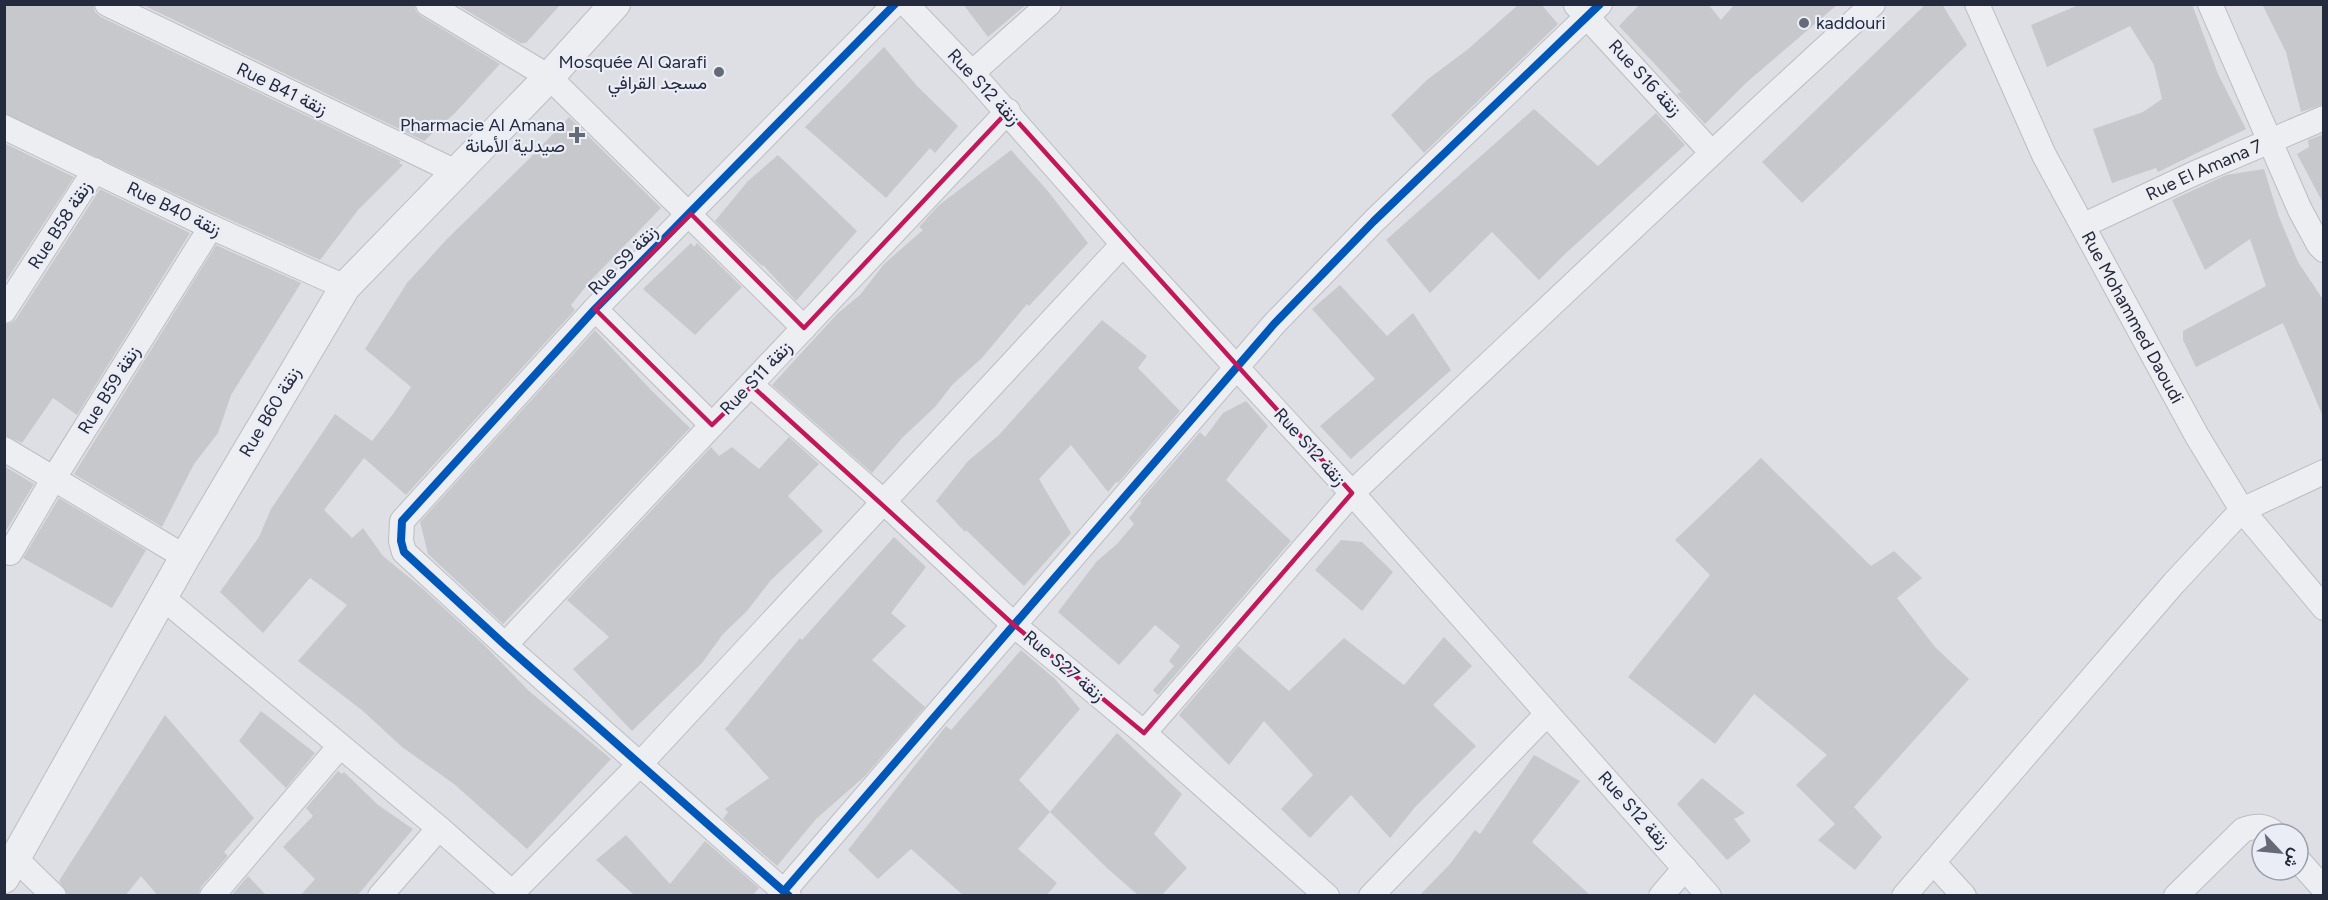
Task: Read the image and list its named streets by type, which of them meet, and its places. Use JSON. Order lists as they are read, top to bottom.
{
  "streets": {
    "street": [
      "Rue S16 زنقة",
      "Rue S12 زنقة",
      "Rue B41 زنقة",
      "Rue El Amana 7",
      "Rue B40 زنقة",
      "Rue B58 زنقة",
      "Rue S9 زنقة",
      "Rue Mohammed Daoudi",
      "Rue S11 زنقة",
      "Rue B59 زنقة",
      "Rue B60 زنقة",
      "Rue S27 زنقة"
    ]
  },
  "crossings": [
    ["Rue S12 زنقة", "Rue S11 زنقة"],
    ["Rue B41 زنقة", "Rue B60 زنقة"],
    ["Rue El Amana 7", "Rue Mohammed Daoudi"],
    ["Rue B40 زنقة", "Rue B58 زنقة"],
    ["Rue B40 زنقة", "Rue B59 زنقة"],
    ["Rue B40 زنقة", "Rue B60 زنقة"],
    ["Rue S9 زنقة", "Rue S11 زنقة"],
    ["Rue S11 زنقة", "Rue S27 زنقة"]
  ],
  "places": {
    "other": ["kaddouri", "Mosquée Al Qarafi مسجد القرافي"],
    "health": ["Pharmacie Al Amana صيدلية الأمانة"]
  },
  "north": "bottom right"
}
